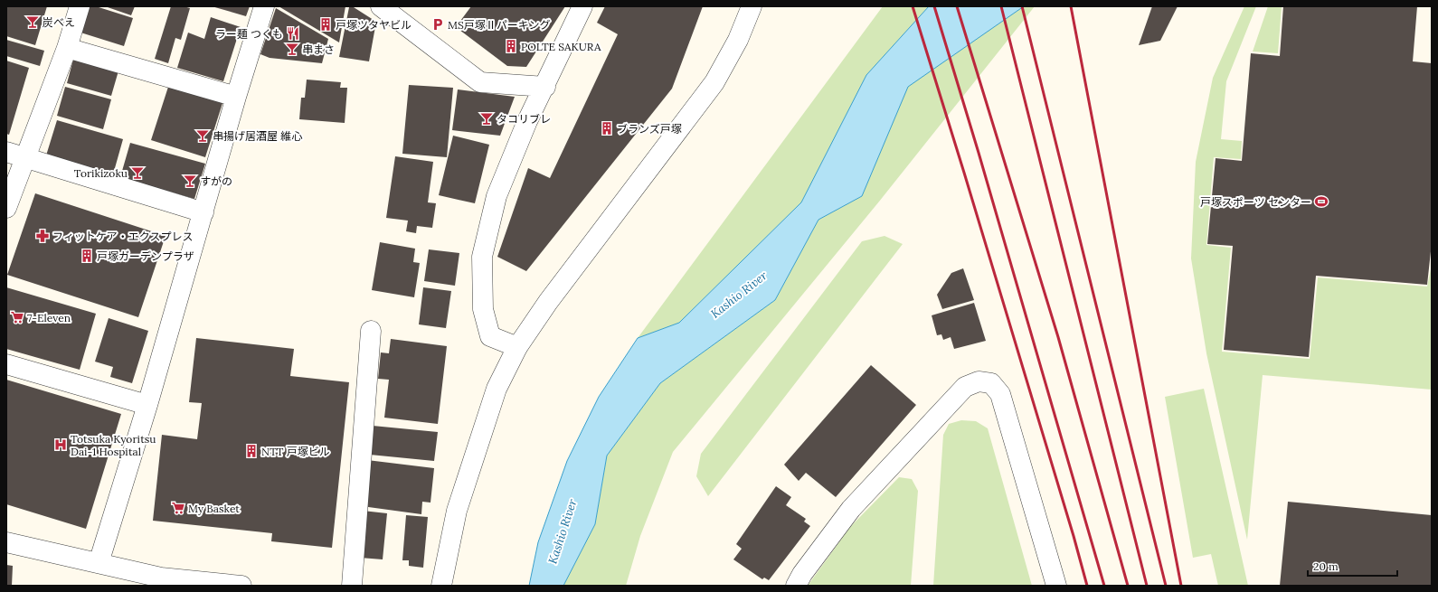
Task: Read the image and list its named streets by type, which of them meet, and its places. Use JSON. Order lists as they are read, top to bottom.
{
  "water": ["Kashio River"],
  "places": {
    "bar": [
      "炭べえ",
      "串まさ",
      "タコリブレ",
      "串揚げ居酒屋 維心",
      "Torikizoku",
      "すがの"
    ],
    "building": [
      "戸塚ツタヤビル",
      "POLTE SAKURA",
      "ブランズ戸塚",
      "戸塚ガーデンプラザ",
      "NTT 戸塚ビル"
    ],
    "parking": ["MS戸塚Ⅱパーキング"],
    "restaurant": ["ラー麺 つくも"],
    "sports": ["戸塚スポーツ センター"],
    "pharmacy": ["フィットケア・エクスプレス"],
    "supermarket": ["7-Eleven", "My Basket"],
    "hospital": ["Totsuka Kyoritsu Dai-1 Hospital"]
  },
  "scale_bar": "20 m"
}
